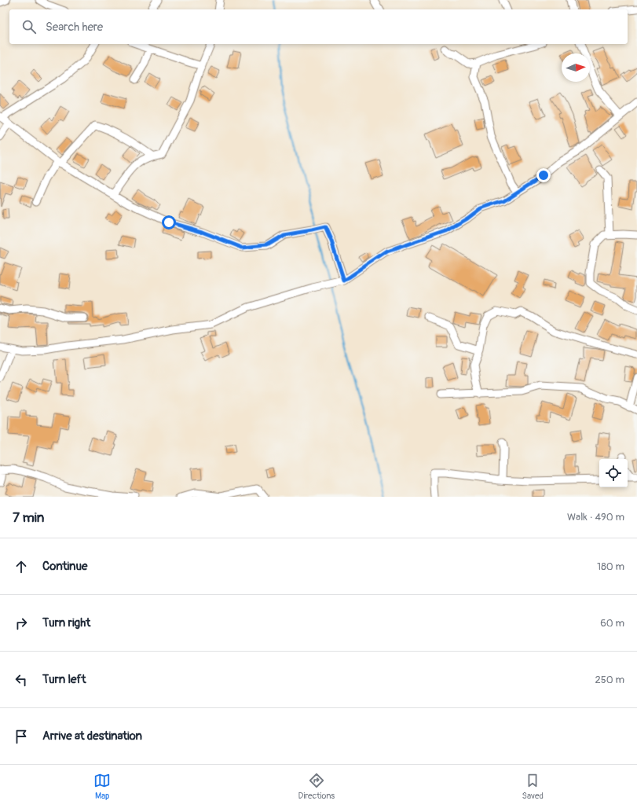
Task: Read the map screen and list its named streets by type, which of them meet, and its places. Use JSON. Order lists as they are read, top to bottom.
{
  "north": "right",
  "page": {
    "search": "Search here",
    "heading": ["7 min", "Walk · 490 m"],
    "list": [
      ["Continue", "180 m"],
      ["Turn right", "60 m"],
      ["Turn left", "250 m"],
      "Arrive at destination"
    ],
    "nav": ["Map", "Directions", "Saved"]
  }
}
